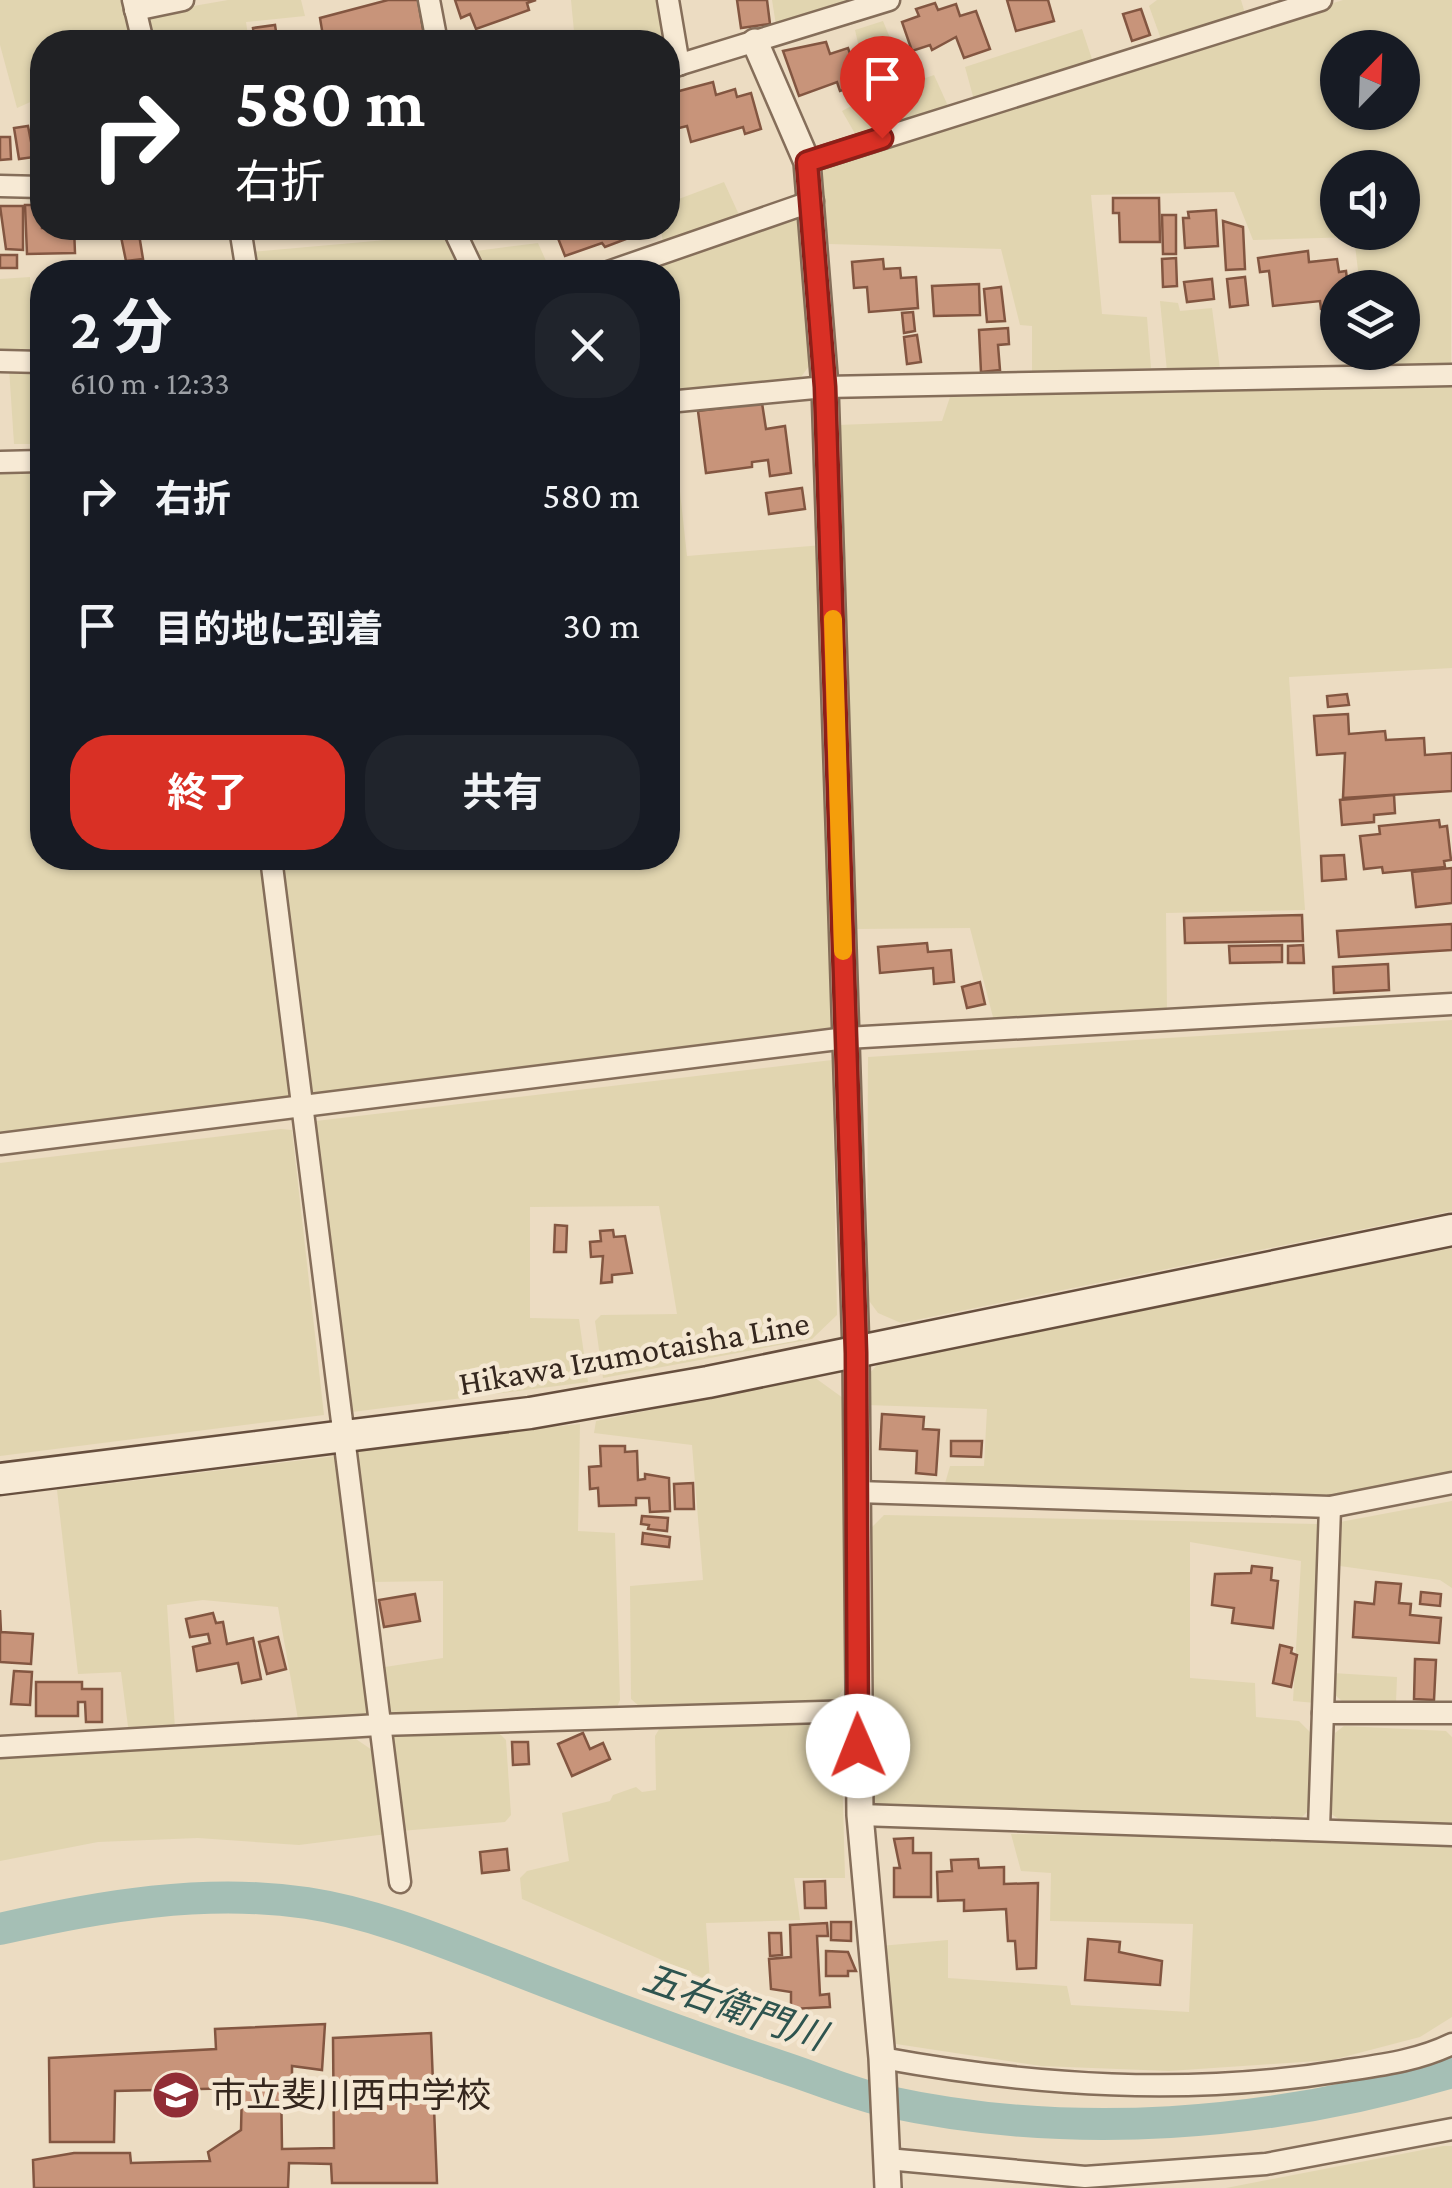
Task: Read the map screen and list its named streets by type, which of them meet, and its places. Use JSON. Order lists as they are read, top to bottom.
{
  "streets": {
    "main road": ["Hikawa Izumotaisha Line"]
  },
  "water": ["五右衛門川"],
  "places": {
    "school or university": ["市立斐川西中学校"]
  },
  "north": "top right",
  "page": {
    "turn": ["580 m", "右折"],
    "heading": ["2 分", "610 m · 12:33"],
    "list": [
      {
        "name": "右折",
        "value": "580 m"
      },
      {
        "name": "目的地に到着",
        "value": "30 m"
      }
    ],
    "buttons": ["終了", "共有"]
  }
}
